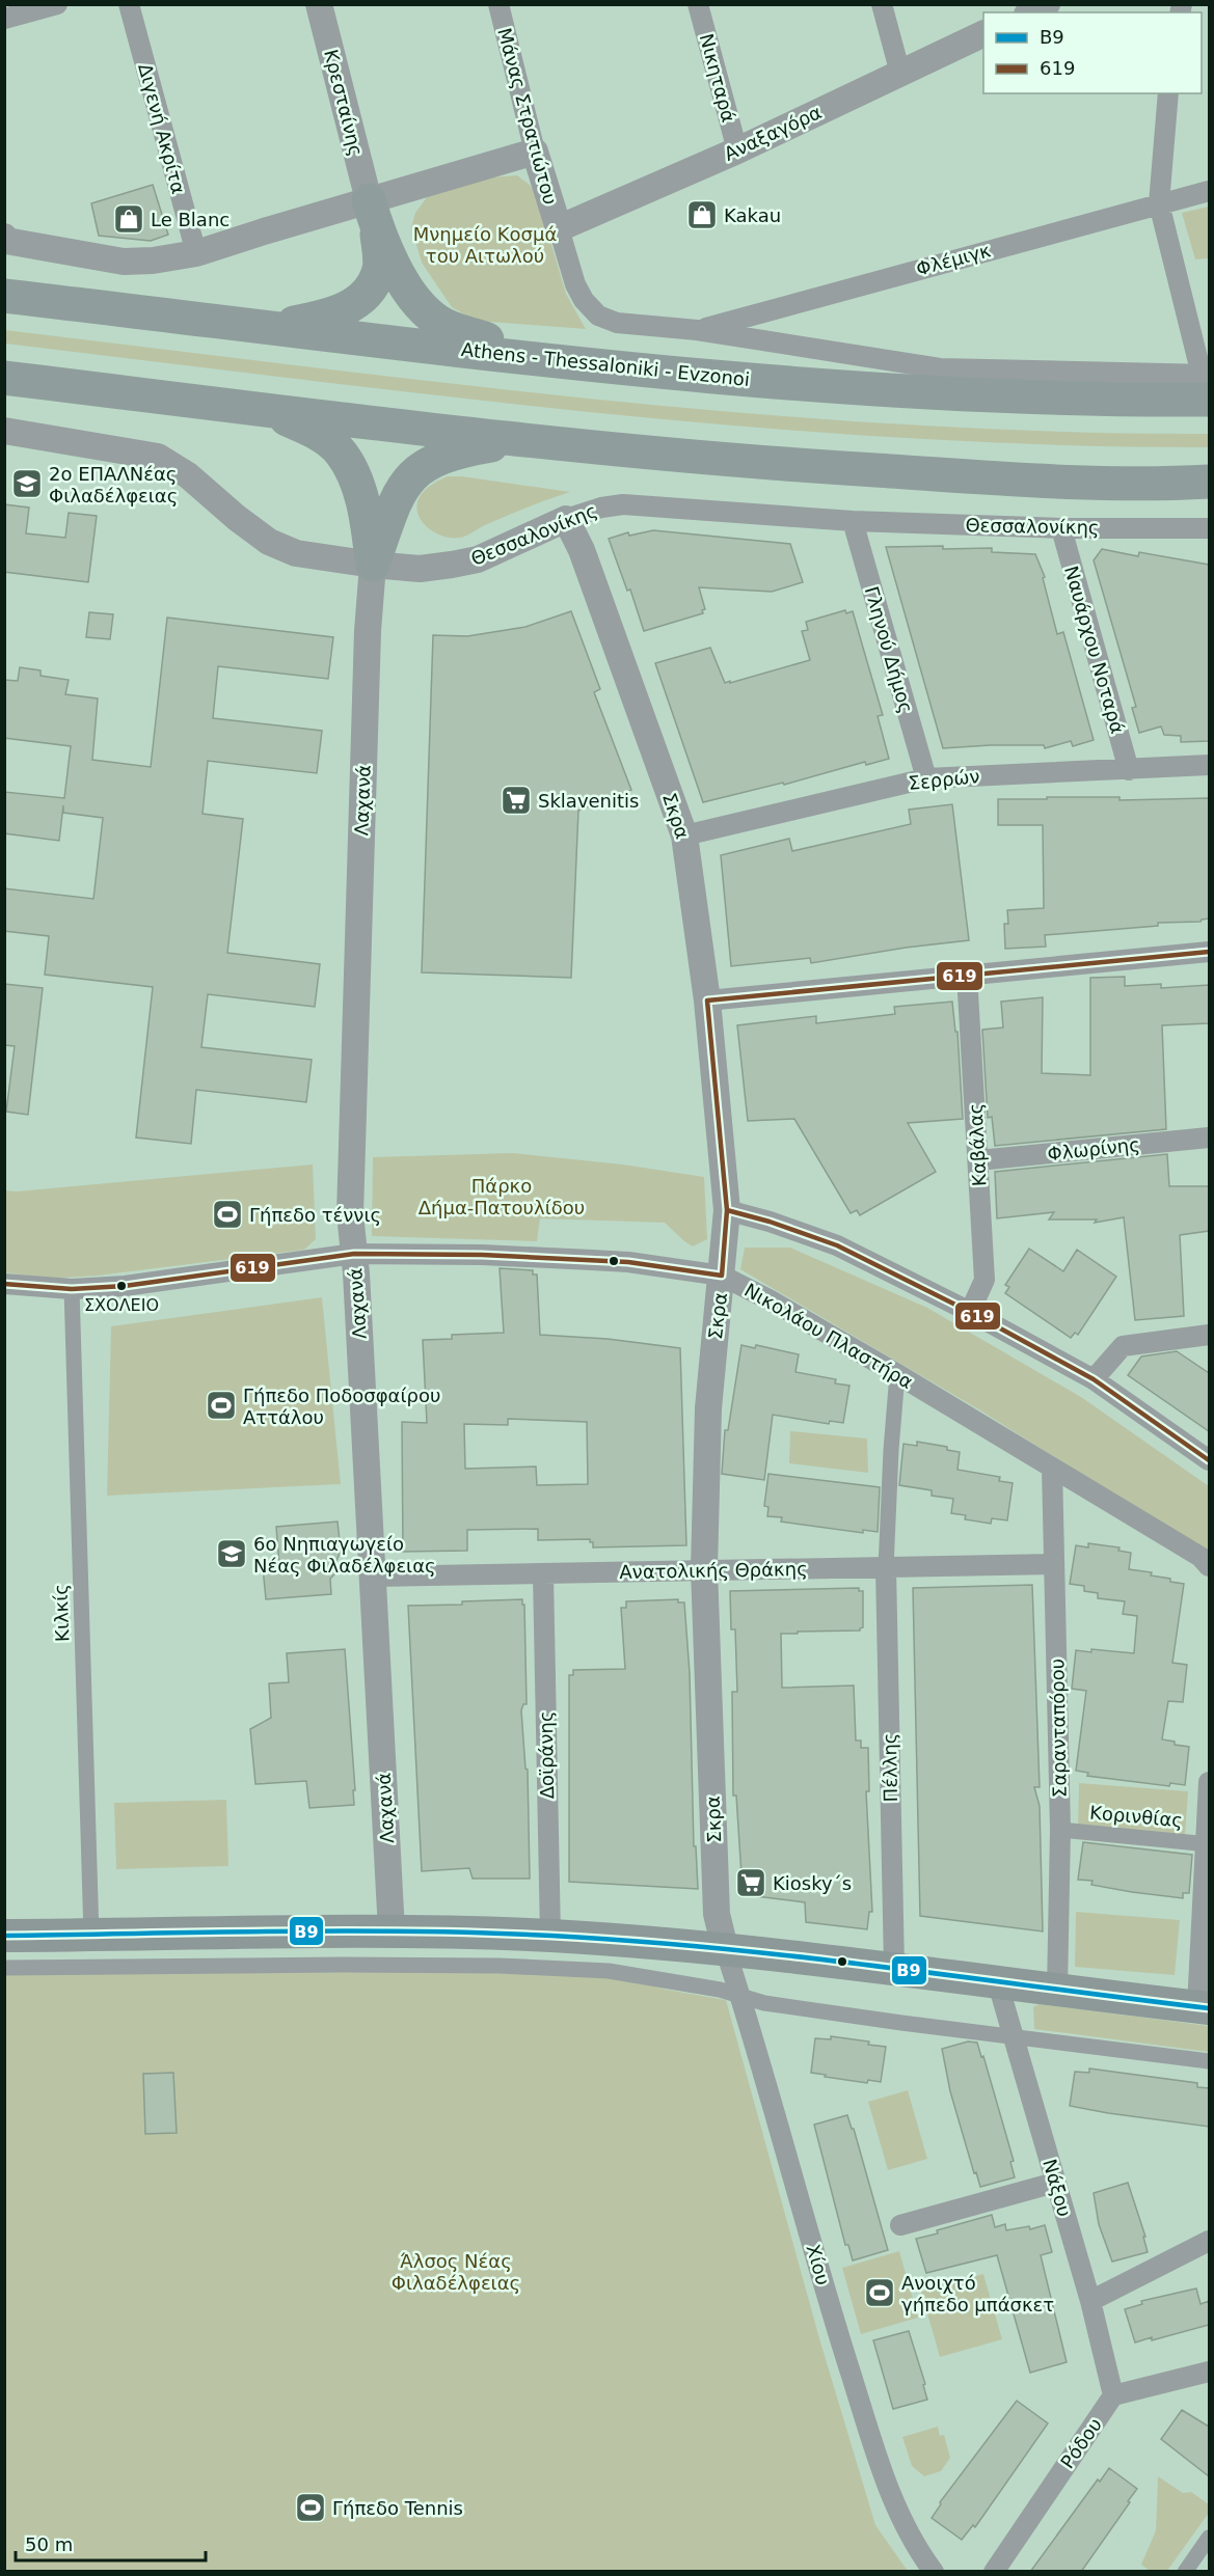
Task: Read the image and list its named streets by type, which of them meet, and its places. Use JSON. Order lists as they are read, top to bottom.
{
  "streets": {
    "highway": ["Athens - Thessaloniki - Evzonoi"],
    "street": [
      "Νικηταρά",
      "Κρεσταίνης",
      "Μάνας Στρατιώτου",
      "Διγενή Ακρίτα",
      "Αναξαγόρα",
      "Φλέμιγκ",
      "Θεσσαλονίκης",
      "Γληνού Δήμος",
      "Ναυάρχου Νοταρά",
      "Σερρών",
      "Λαχανά",
      "Σκρα",
      "Καβάλας",
      "Φλωρίνης",
      "Νικολάου Πλαστήρα",
      "Ανατολικής Θράκης",
      "Κιλκίς",
      "Σαρανταπόρου",
      "Δοϊράνης",
      "Πέλλης",
      "Κορινθίας",
      "Νάξου",
      "Χίου",
      "Ρόδου"
    ]
  },
  "crossings": [
    ["Νικηταρά", "Αναξαγόρα"],
    ["Μάνας Στρατιώτου", "Αναξαγόρα"],
    ["Θεσσαλονίκης", "Γληνού Δήμος"],
    ["Θεσσαλονίκης", "Ναυάρχου Νοταρά"],
    ["Θεσσαλονίκης", "Λαχανά"],
    ["Θεσσαλονίκης", "Σκρα"],
    ["Γληνού Δήμος", "Σερρών"],
    ["Ναυάρχου Νοταρά", "Σερρών"],
    ["Σερρών", "Σκρα"],
    ["Λαχανά", "Νικολάου Πλαστήρα"],
    ["Λαχανά", "Ανατολικής Θράκης"],
    ["Σκρα", "Νικολάου Πλαστήρα"],
    ["Σκρα", "Ανατολικής Θράκης"],
    ["Σκρα", "Χίου"],
    ["Καβάλας", "Φλωρίνης"],
    ["Νικολάου Πλαστήρα", "Κιλκίς"],
    ["Νικολάου Πλαστήρα", "Σαρανταπόρου"],
    ["Ανατολικής Θράκης", "Σαρανταπόρου"],
    ["Ανατολικής Θράκης", "Δοϊράνης"],
    ["Ανατολικής Θράκης", "Πέλλης"],
    ["Σαρανταπόρου", "Κορινθίας"],
    ["Νάξου", "Ρόδου"]
  ],
  "parks": ["Μνημείο Κοσμά του Αιτωλού", "Πάρκο Δήμα-Πατουλίδου", "Άλσος Νέας Φιλαδέλφειας"],
  "places": {
    "shop": ["Kakau", "Le Blanc"],
    "school or university": ["2ο ΕΠΑΛΝέας Φιλαδέλφειας", "6ο Νηπιαγωγείο Νέας Φιλαδέλφειας"],
    "supermarket": ["Sklavenitis", "Kiosky´s"],
    "sports": [
      "Γήπεδο τέννις",
      "Γήπεδο Ποδοσφαίρου Αττάλου",
      "Ανοιχτό γήπεδο μπάσκετ",
      "Γήπεδο Tennis"
    ],
    "other": ["ΣΧΟΛΕΙΟ"]
  },
  "lines": ["transit line 619", "transit line Β9"],
  "legend": ["Β9", "619"],
  "scale_bar": "50 m"
}
